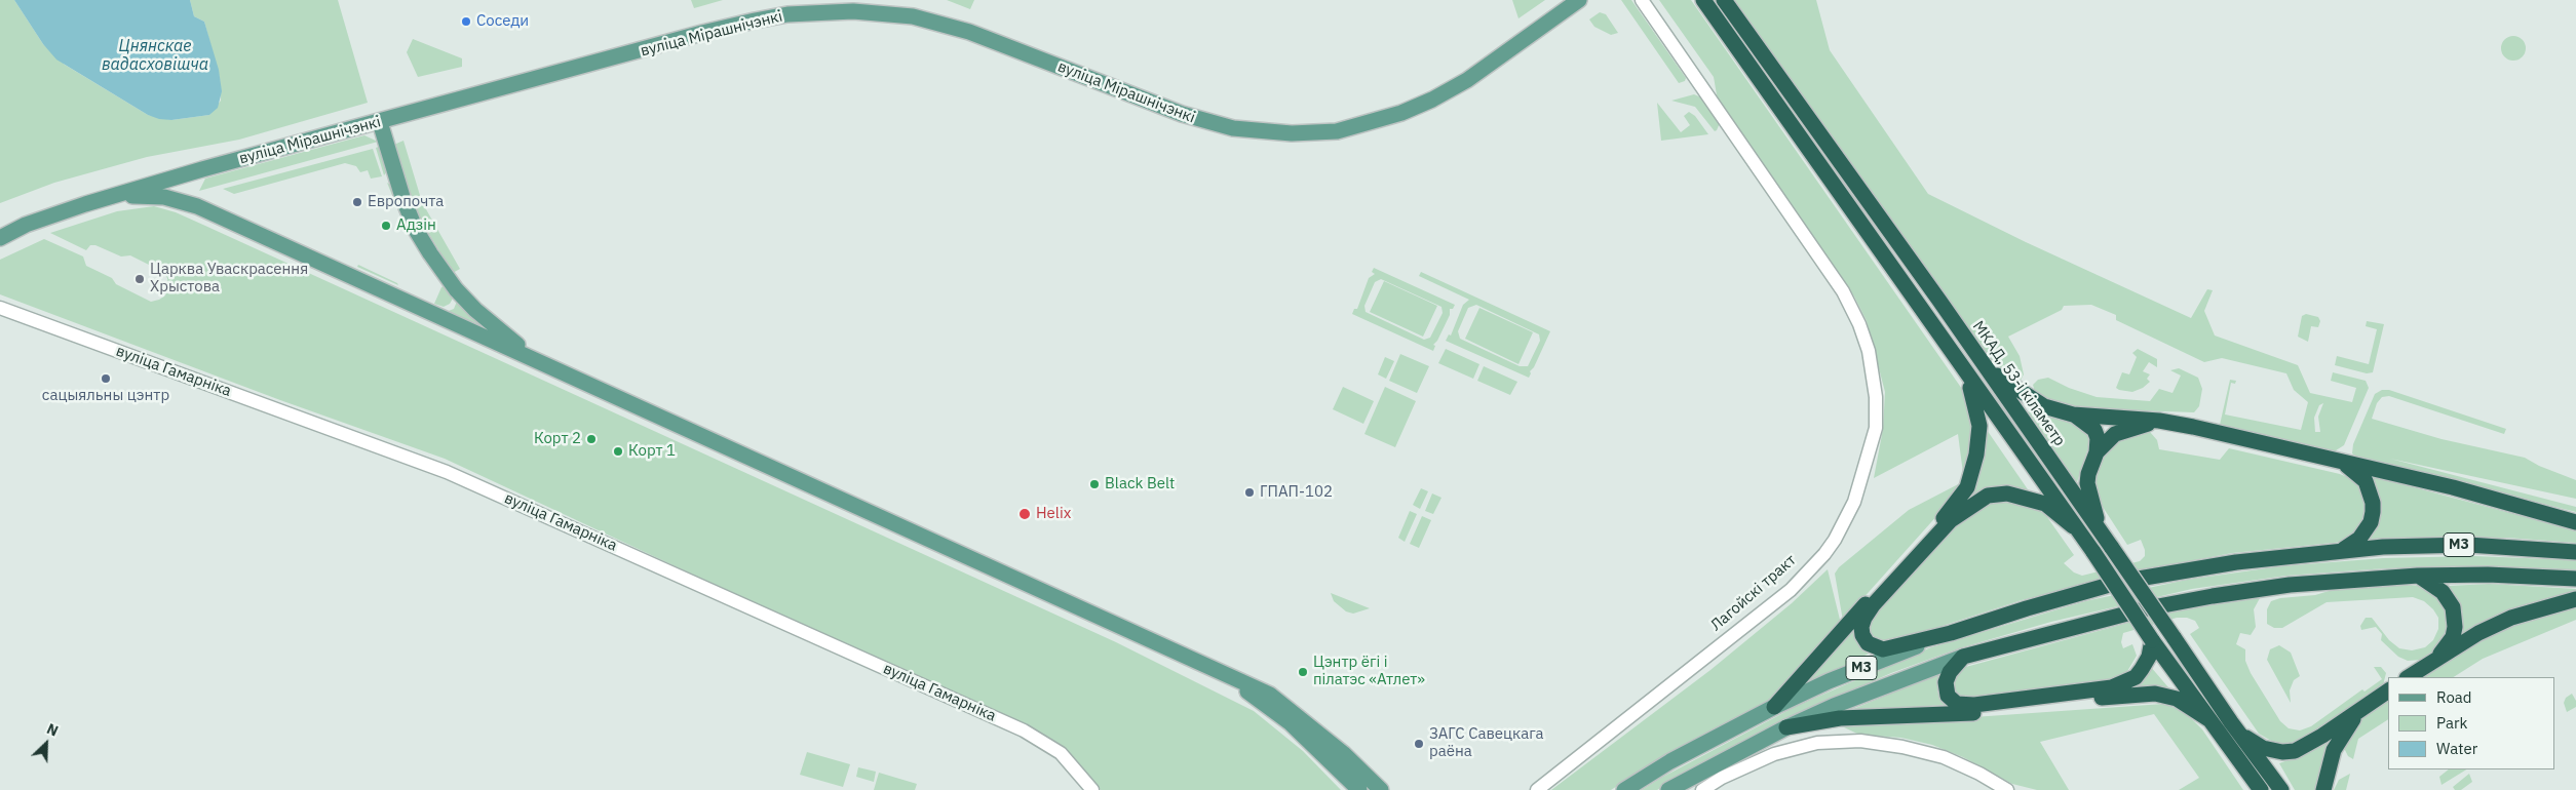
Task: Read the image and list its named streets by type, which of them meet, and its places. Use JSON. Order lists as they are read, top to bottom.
{
  "streets": {
    "highway": ["МКАД, 53-і кіламетр", "М3"],
    "main road": ["вуліца Мірашнічэнкі"],
    "street": ["вуліца Гамарніка", "Лагойскі тракт"]
  },
  "water": ["Цнянскае вадасховішча"],
  "places": [
    "Соседи",
    "Европочта",
    "Адзін",
    "Царква Уваскрасення Хрыстова",
    "сацыяльны цэнтр",
    "Корт 2",
    "Корт 1",
    "Black Belt",
    "ГПАП-102",
    "Helix",
    "Цэнтр ёгі і пілатэс «Атлет»",
    "ЗАГС Савецкага раёна"
  ],
  "legend": ["Road", "Park", "Water"],
  "north": "top right"
}
